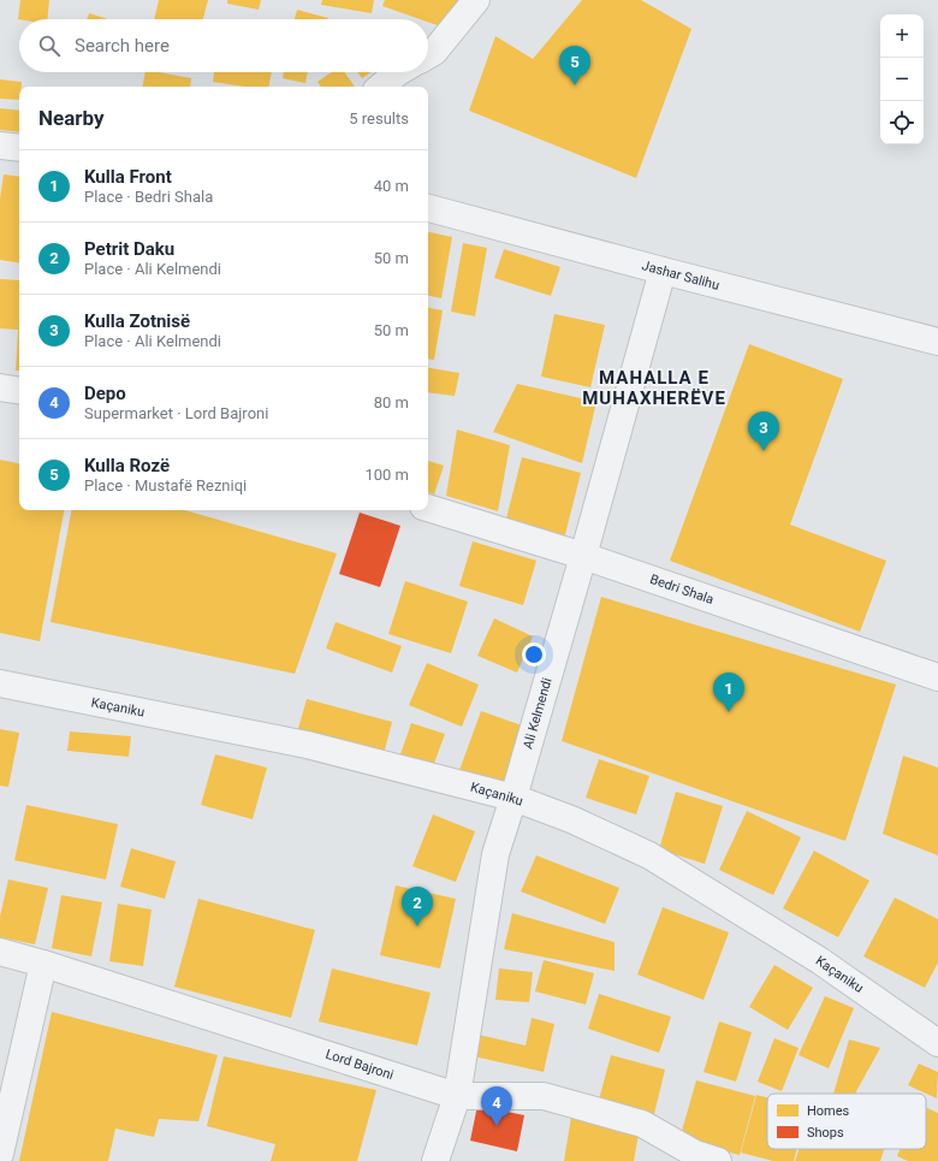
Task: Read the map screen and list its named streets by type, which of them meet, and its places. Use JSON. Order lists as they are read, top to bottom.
{
  "streets": {
    "street": [
      "Jashar Salihu",
      "Bedri Shala",
      "Kaçaniku",
      "Ali Kelmendi",
      "Lord Bajroni"
    ]
  },
  "crossings": [
    ["Jashar Salihu", "Ali Kelmendi"],
    ["Bedri Shala", "Ali Kelmendi"],
    ["Kaçaniku", "Ali Kelmendi"],
    ["Ali Kelmendi", "Lord Bajroni"]
  ],
  "districts": ["MAHALLA E MUHAXHERËVE"],
  "legend": ["Homes", "Shops"],
  "page": {
    "map_buttons": ["+", "−"],
    "search": "Search here",
    "pins": [
      "5",
      "3",
      "1",
      "2",
      "4"
    ],
    "heading": ["Nearby", "5 results"],
    "list": [
      {
        "mark": "1",
        "name": "Kulla Front",
        "note": "Place · Bedri Shala",
        "value": "40 m"
      },
      {
        "mark": "2",
        "name": "Petrit Daku",
        "note": "Place · Ali Kelmendi",
        "value": "50 m"
      },
      {
        "mark": "3",
        "name": "Kulla Zotnisë",
        "note": "Place · Ali Kelmendi",
        "value": "50 m"
      },
      {
        "mark": "4",
        "name": "Depo",
        "note": "Supermarket · Lord Bajroni",
        "value": "80 m"
      },
      {
        "mark": "5",
        "name": "Kulla Rozë",
        "note": "Place · Mustafë Rezniqi",
        "value": "100 m"
      }
    ]
  }
}
